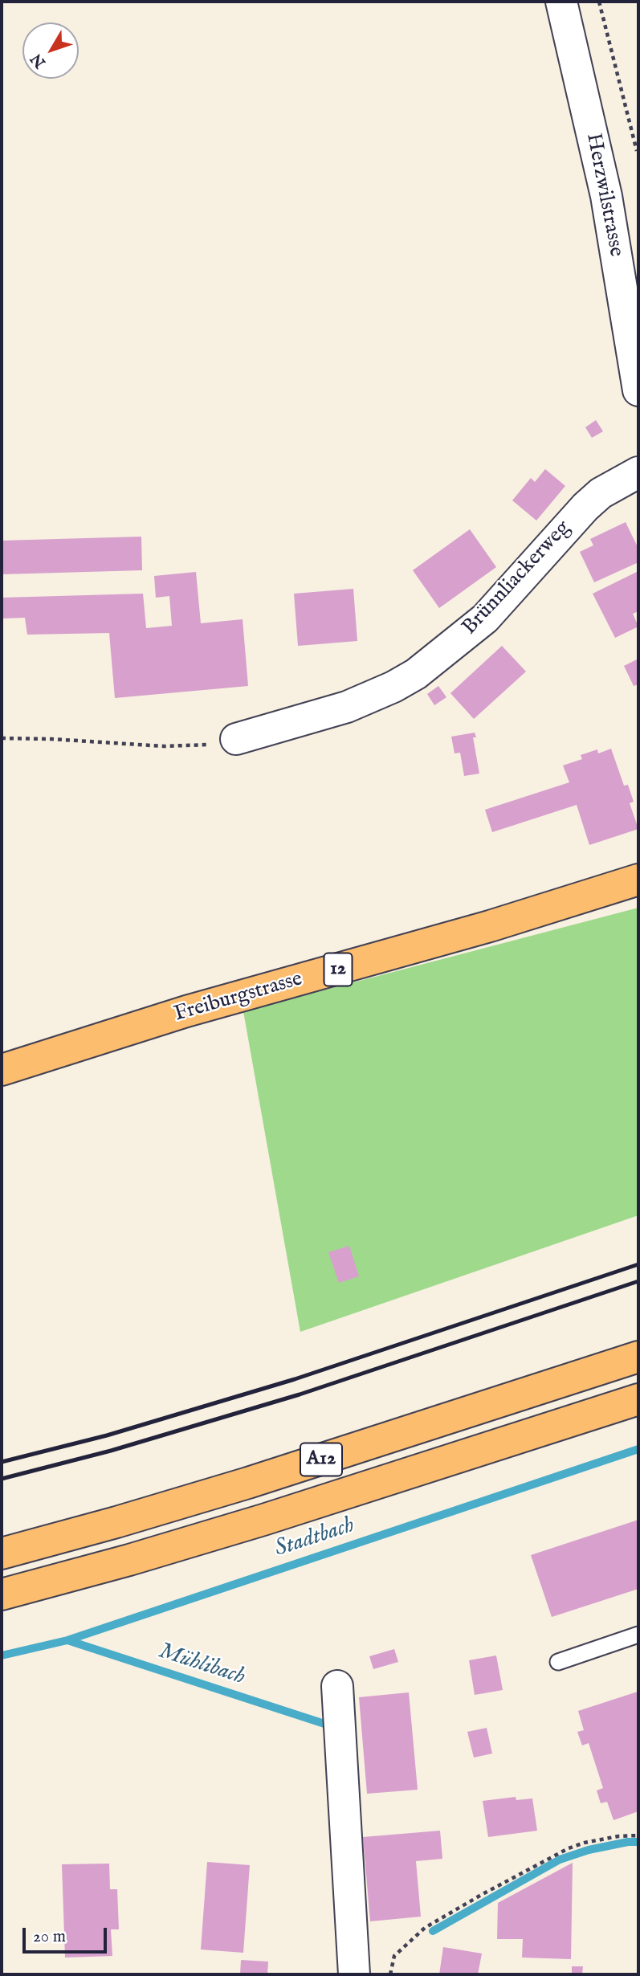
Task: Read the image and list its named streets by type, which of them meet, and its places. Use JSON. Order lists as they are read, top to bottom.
{
  "streets": {
    "main road": ["12", "Freiburgstrasse", "A12"],
    "street": ["Herzwilstrasse", "Brünnliackerweg"]
  },
  "water": ["Stadtbach", "Mühlibach"],
  "scale_bar": "20 m",
  "north": "bottom left"
}
